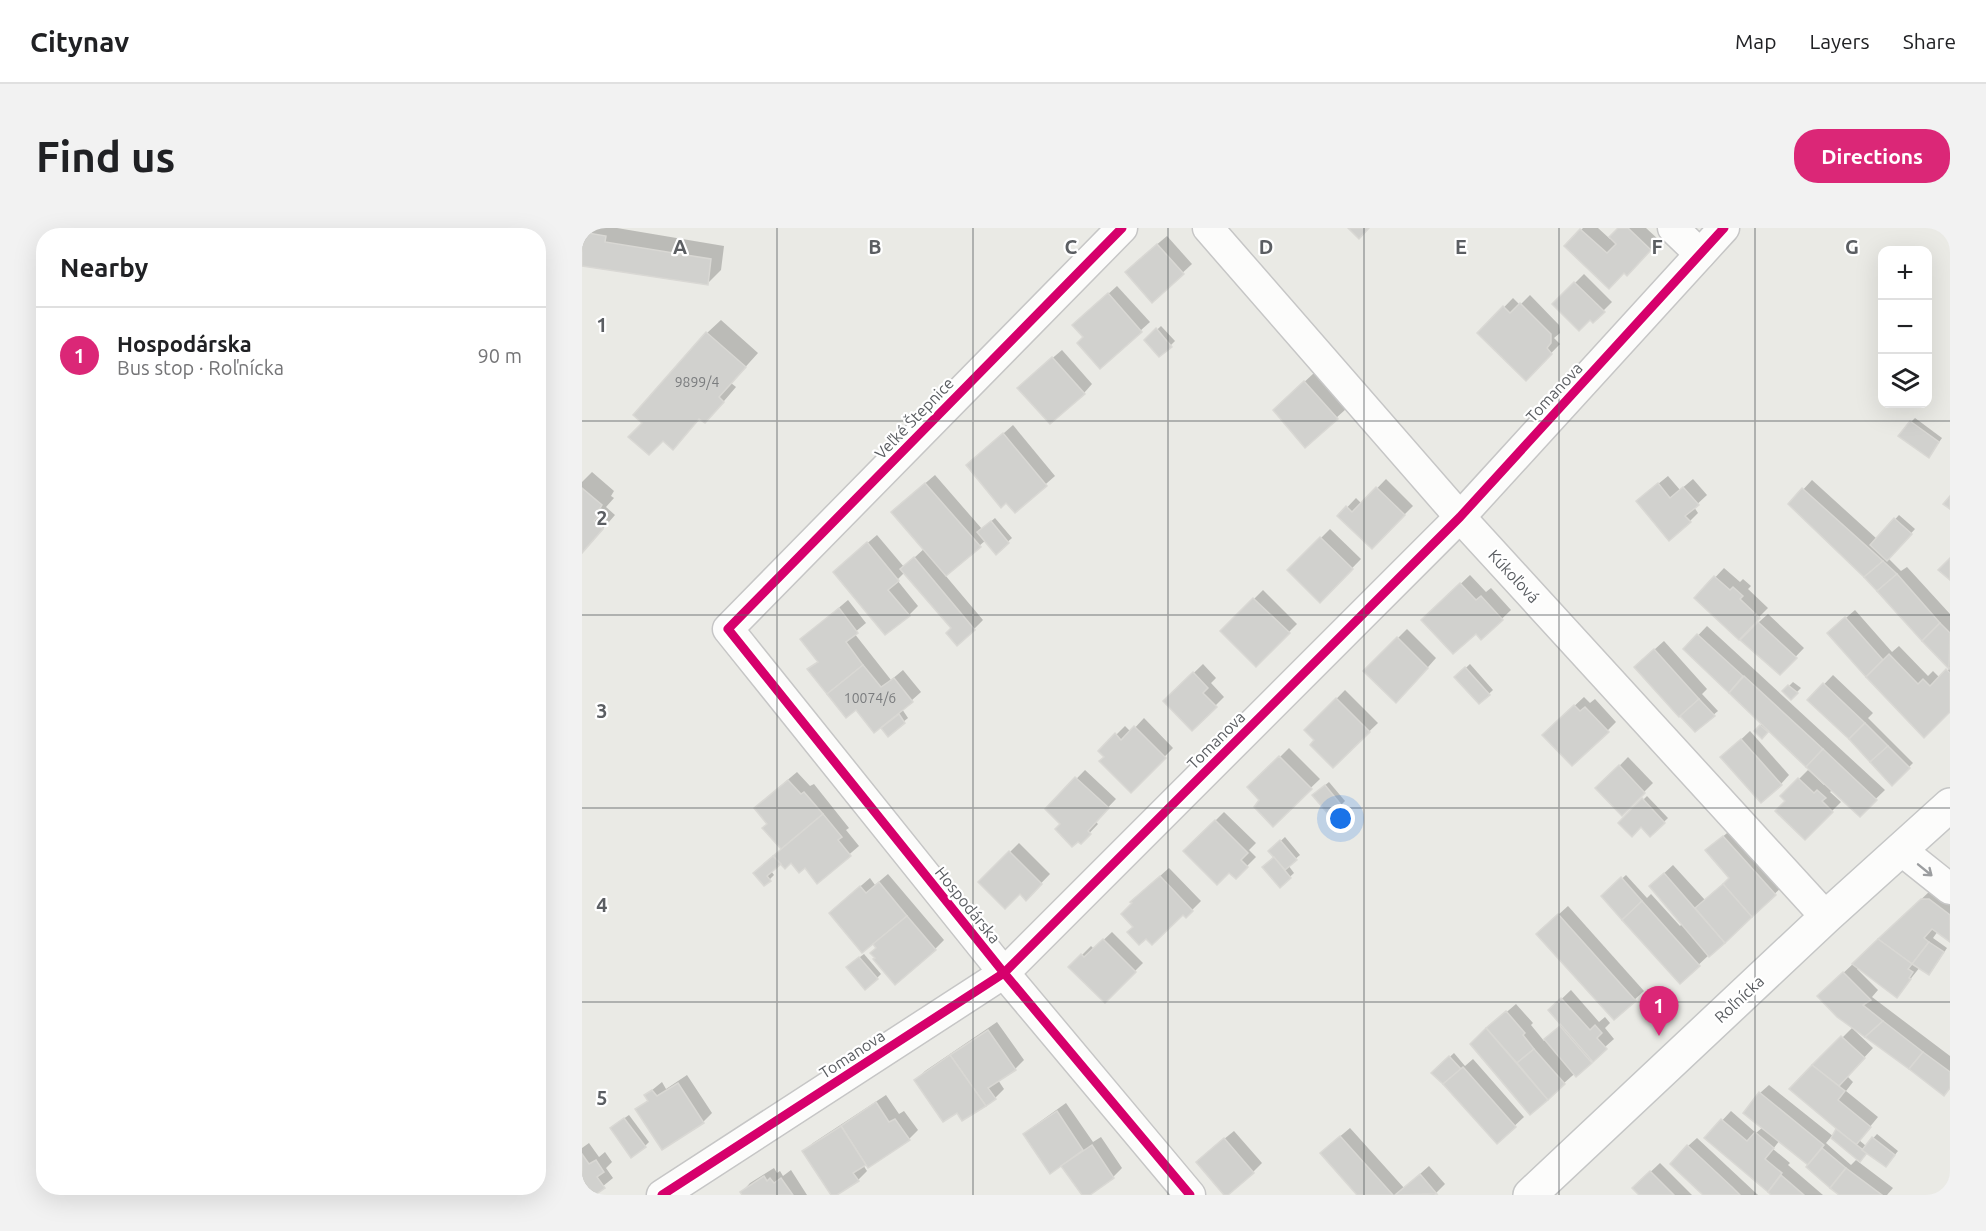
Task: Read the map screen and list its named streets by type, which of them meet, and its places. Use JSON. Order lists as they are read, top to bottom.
{
  "streets": {
    "street": [
      "Tomanova",
      "Veľké Štepnice",
      "Kúkoľová",
      "Hospodárska",
      "Roľnícka"
    ]
  },
  "crossings": [
    ["Tomanova", "Kúkoľová"],
    ["Tomanova", "Hospodárska"],
    ["Veľké Štepnice", "Hospodárska"],
    ["Kúkoľová", "Roľnícka"]
  ],
  "house_numbers": ["9899/4", "10074/6"],
  "page": {
    "header": "Citynav",
    "nav": ["Map", "Layers", "Share"],
    "buttons": "Directions",
    "title": "Find us",
    "heading": "Nearby",
    "map_buttons": ["+", "−"],
    "list": [
      {
        "mark": "1",
        "name": "Hospodárska",
        "note": "Bus stop · Roľnícka",
        "value": "90 m"
      }
    ],
    "pins": "1"
  },
  "grid": {
    "columns": [
      "A",
      "B",
      "C",
      "D",
      "E",
      "F",
      "G"
    ],
    "rows": [
      "1",
      "2",
      "3",
      "4",
      "5"
    ]
  }
}
